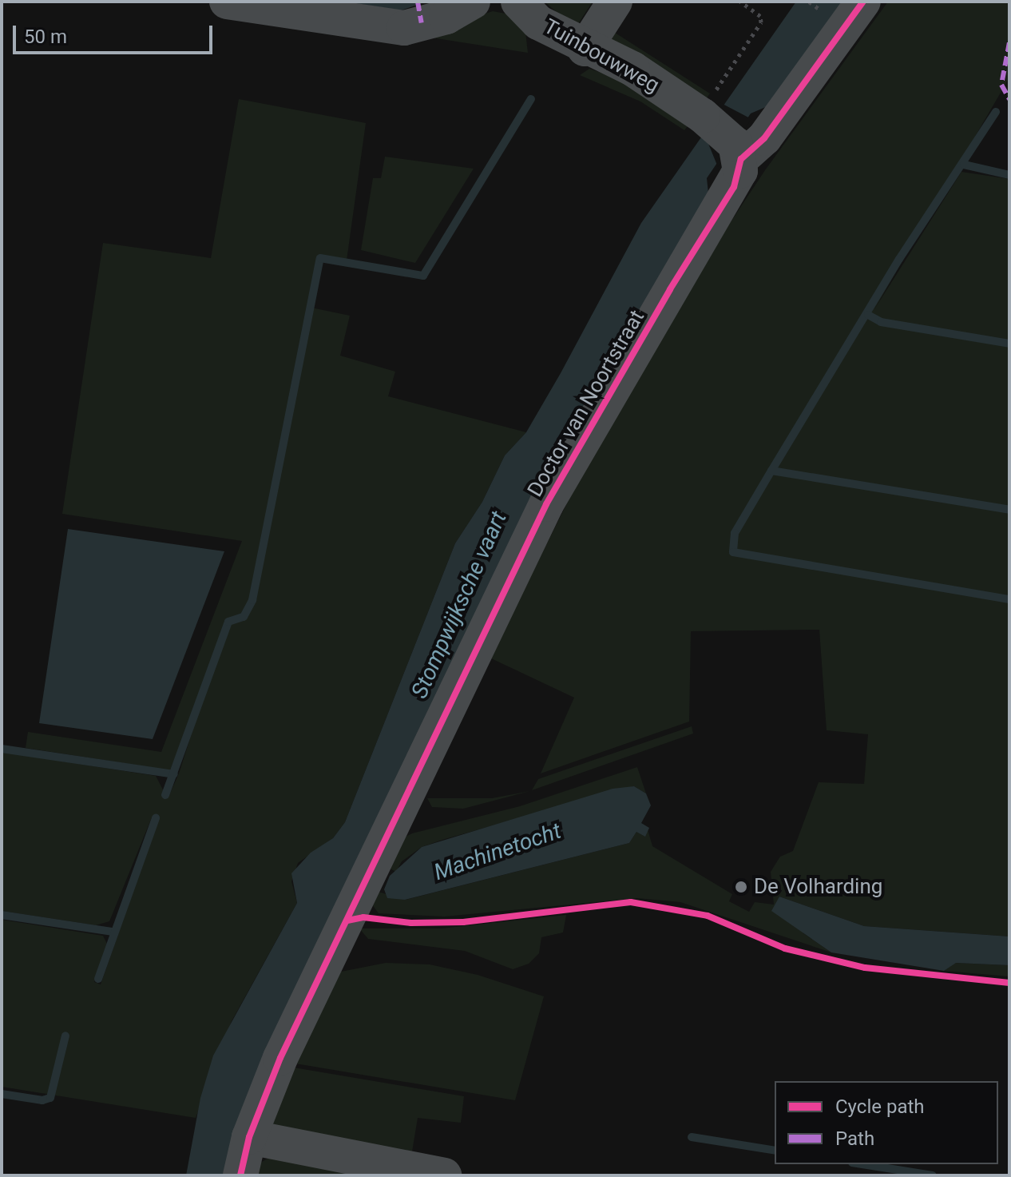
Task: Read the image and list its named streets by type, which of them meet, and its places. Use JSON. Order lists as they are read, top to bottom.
{
  "streets": {
    "street": ["Tuinbouwweg", "Doctor van Noortstraat"]
  },
  "crossings": [
    ["Tuinbouwweg", "Doctor van Noortstraat"]
  ],
  "water": ["Stompwijksche vaart", "Machinetocht"],
  "places": ["De Volharding"],
  "legend": ["Cycle path", "Path"],
  "scale_bar": "50 m"
}
